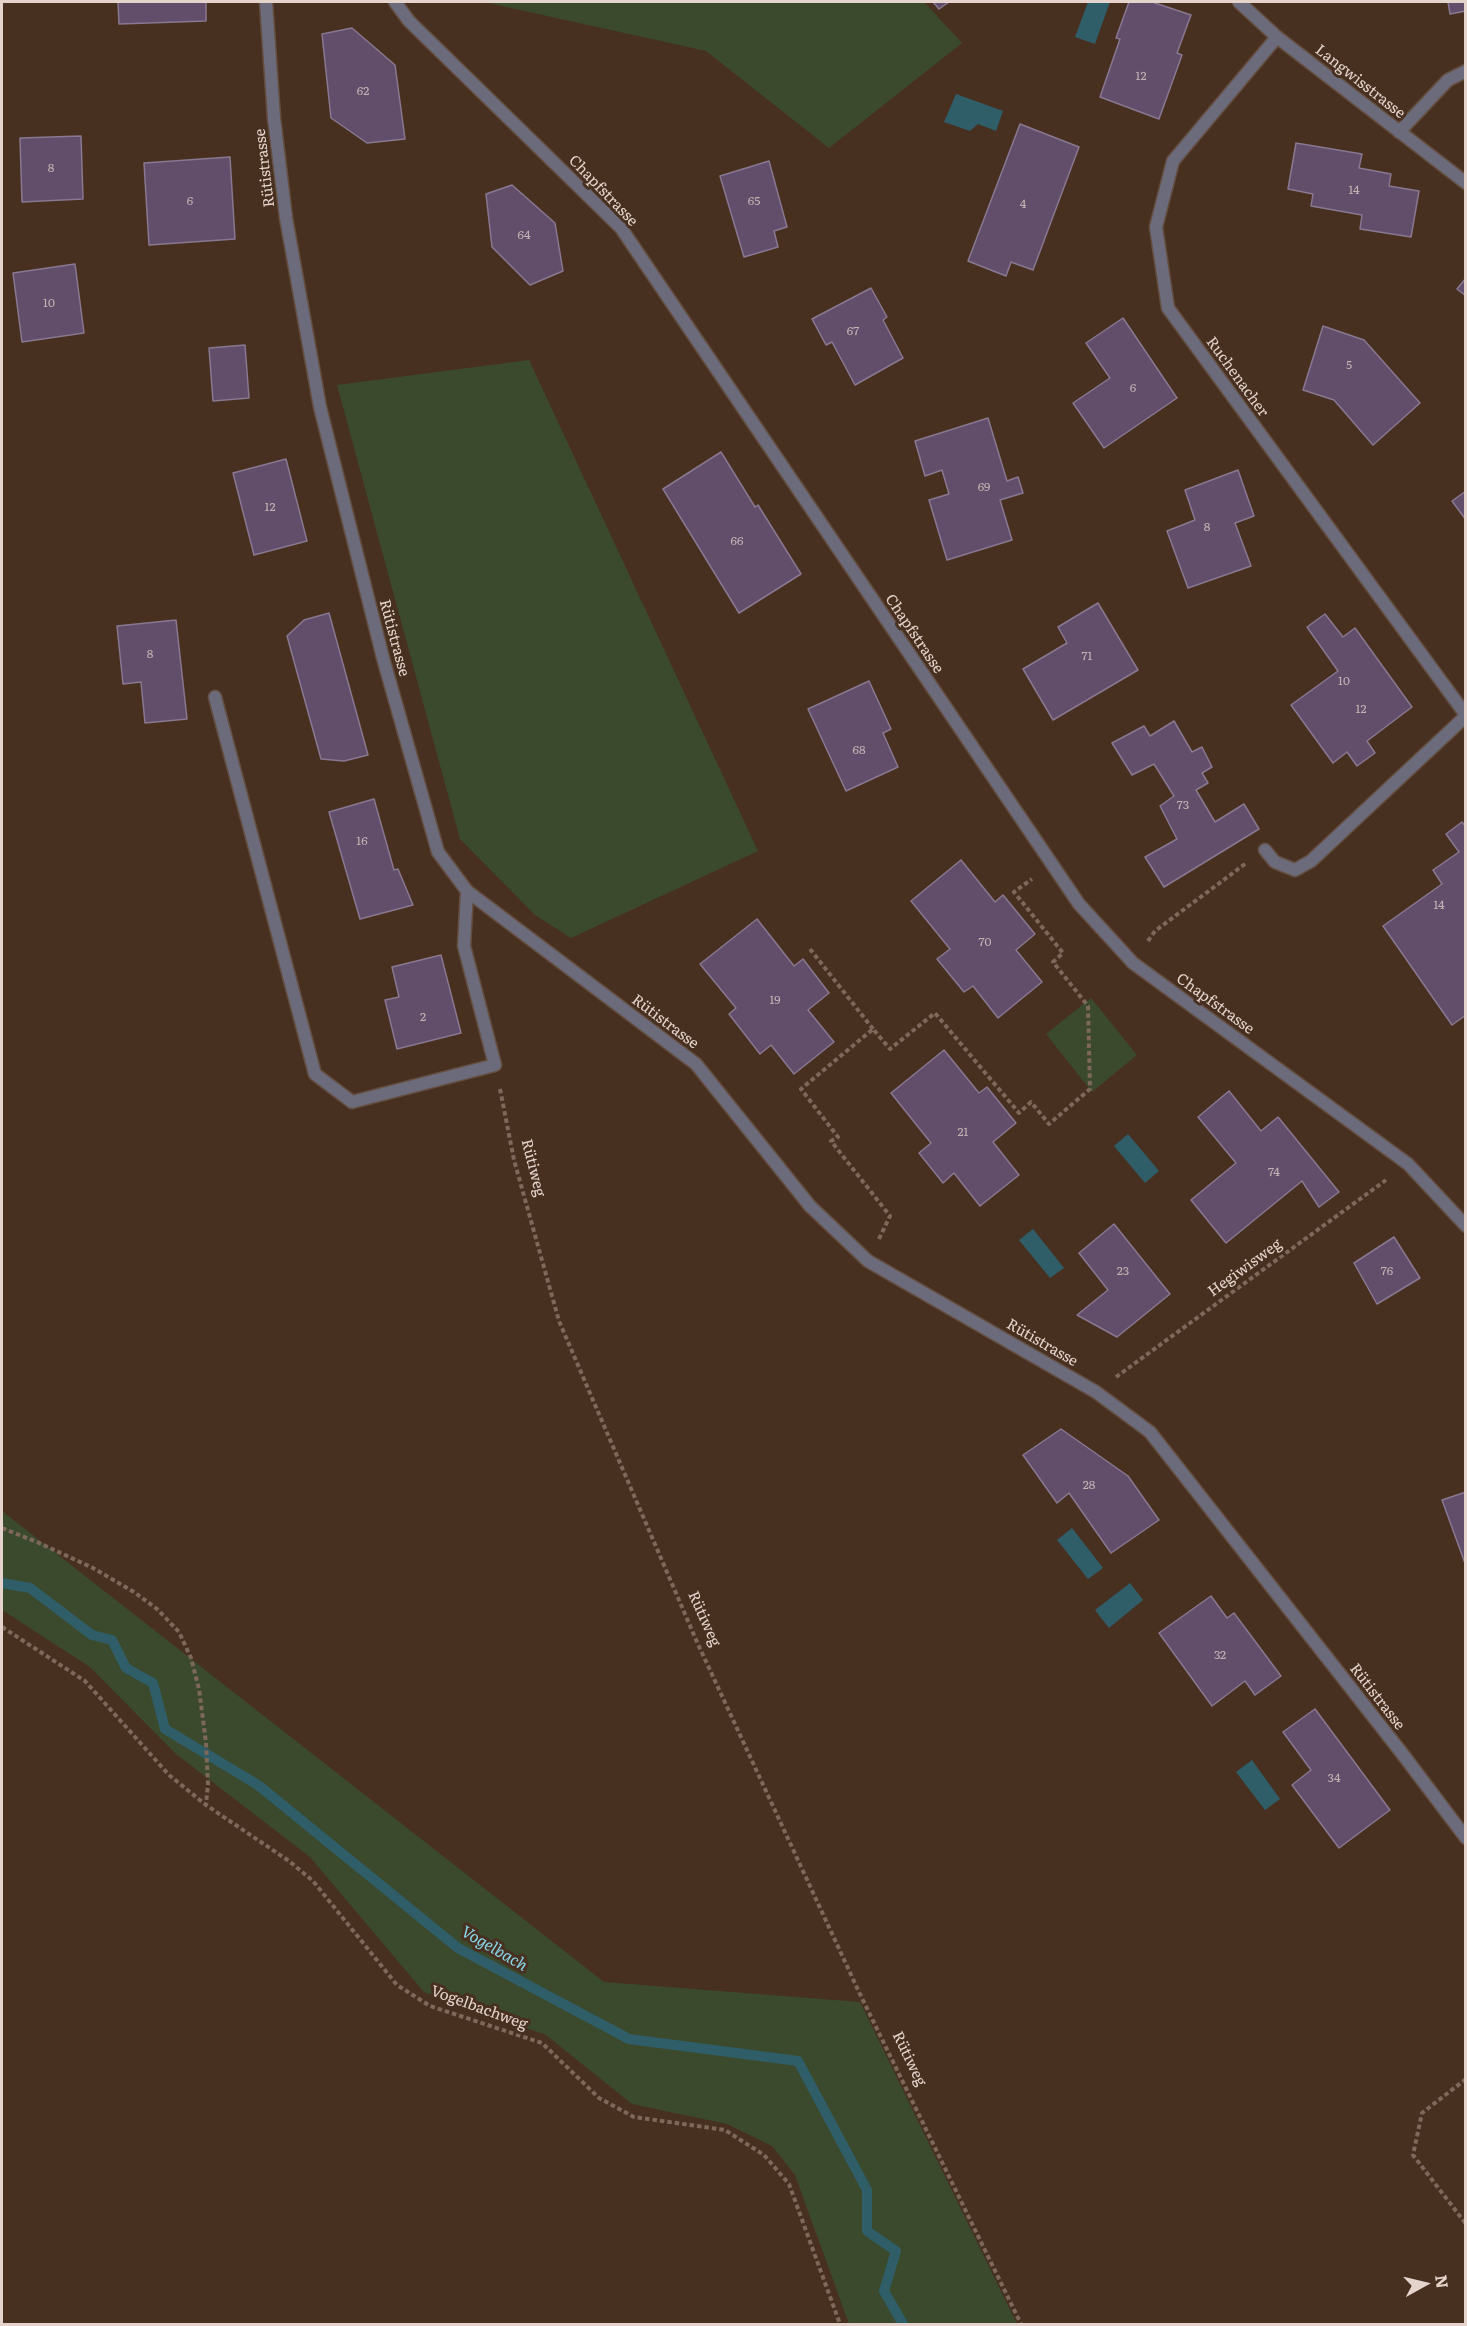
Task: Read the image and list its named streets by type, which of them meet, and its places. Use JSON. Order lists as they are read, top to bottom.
{
  "streets": {
    "street": [
      "Langwisstrasse",
      "Rütistrasse",
      "Chapfstrasse",
      "Ruchenacher"
    ],
    "path": ["Rütiweg", "Hegiwisweg", "Vogelbachweg"]
  },
  "crossings": [
    ["Langwisstrasse", "Ruchenacher"],
    ["Rütistrasse", "Hegiwisweg"],
    ["Chapfstrasse", "Hegiwisweg"]
  ],
  "water": ["Vogelbach"],
  "house_numbers": [
    "12",
    "62",
    "8",
    "14",
    "6",
    "65",
    "4",
    "64",
    "10",
    "67",
    "5",
    "6",
    "69",
    "12",
    "8",
    "66",
    "8",
    "71",
    "10",
    "12",
    "68",
    "73",
    "16",
    "14",
    "70",
    "19",
    "2",
    "21",
    "74",
    "23",
    "76",
    "28",
    "32",
    "34"
  ],
  "north": "right"
}
